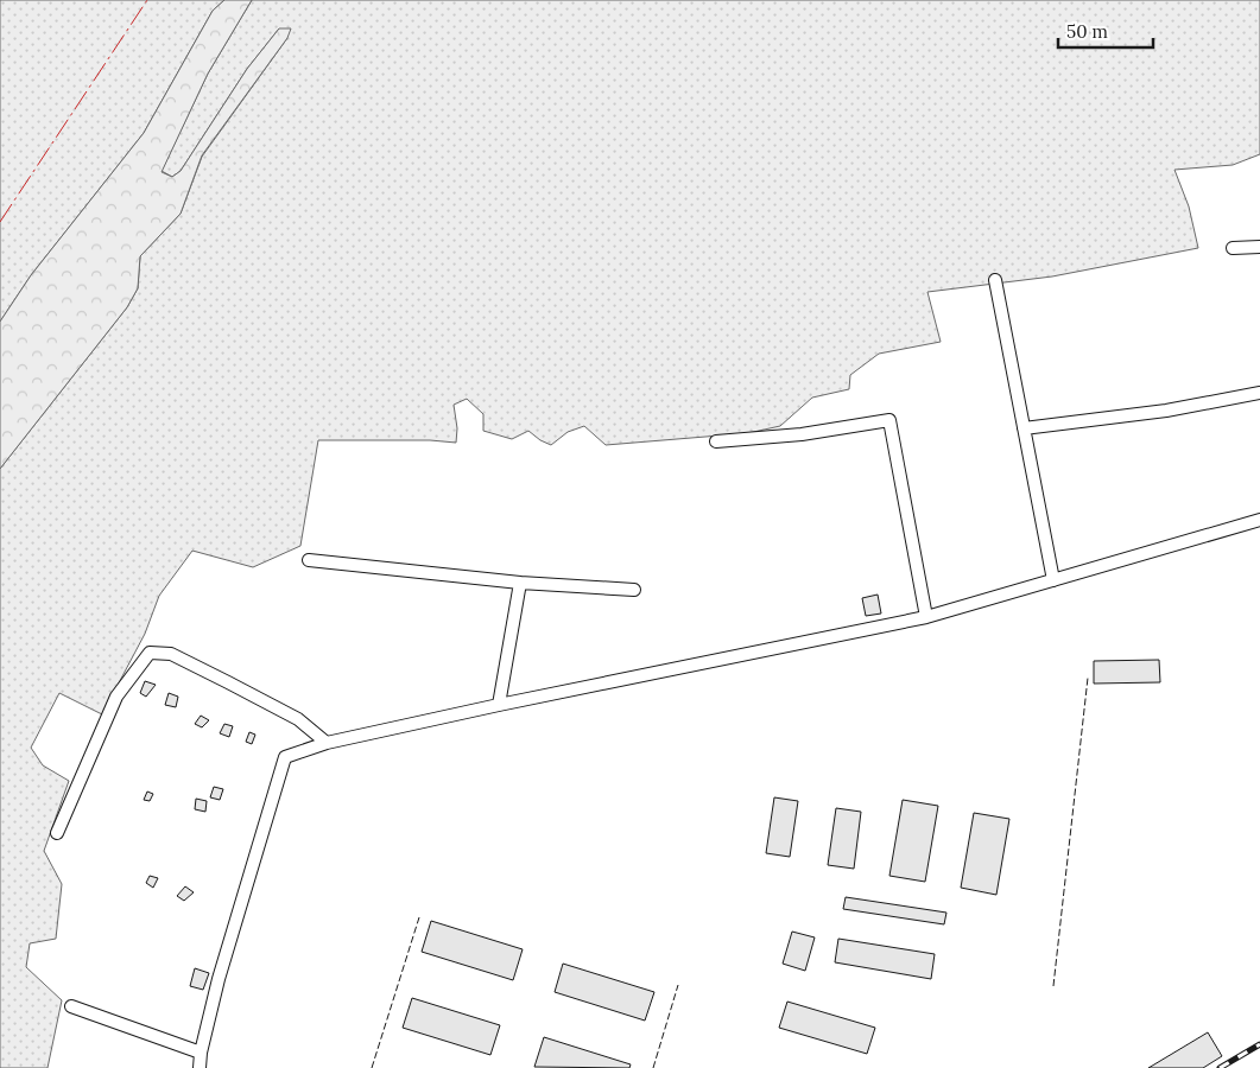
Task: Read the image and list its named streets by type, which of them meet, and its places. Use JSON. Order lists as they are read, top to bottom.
{
  "scale_bar": "50 m"
}
